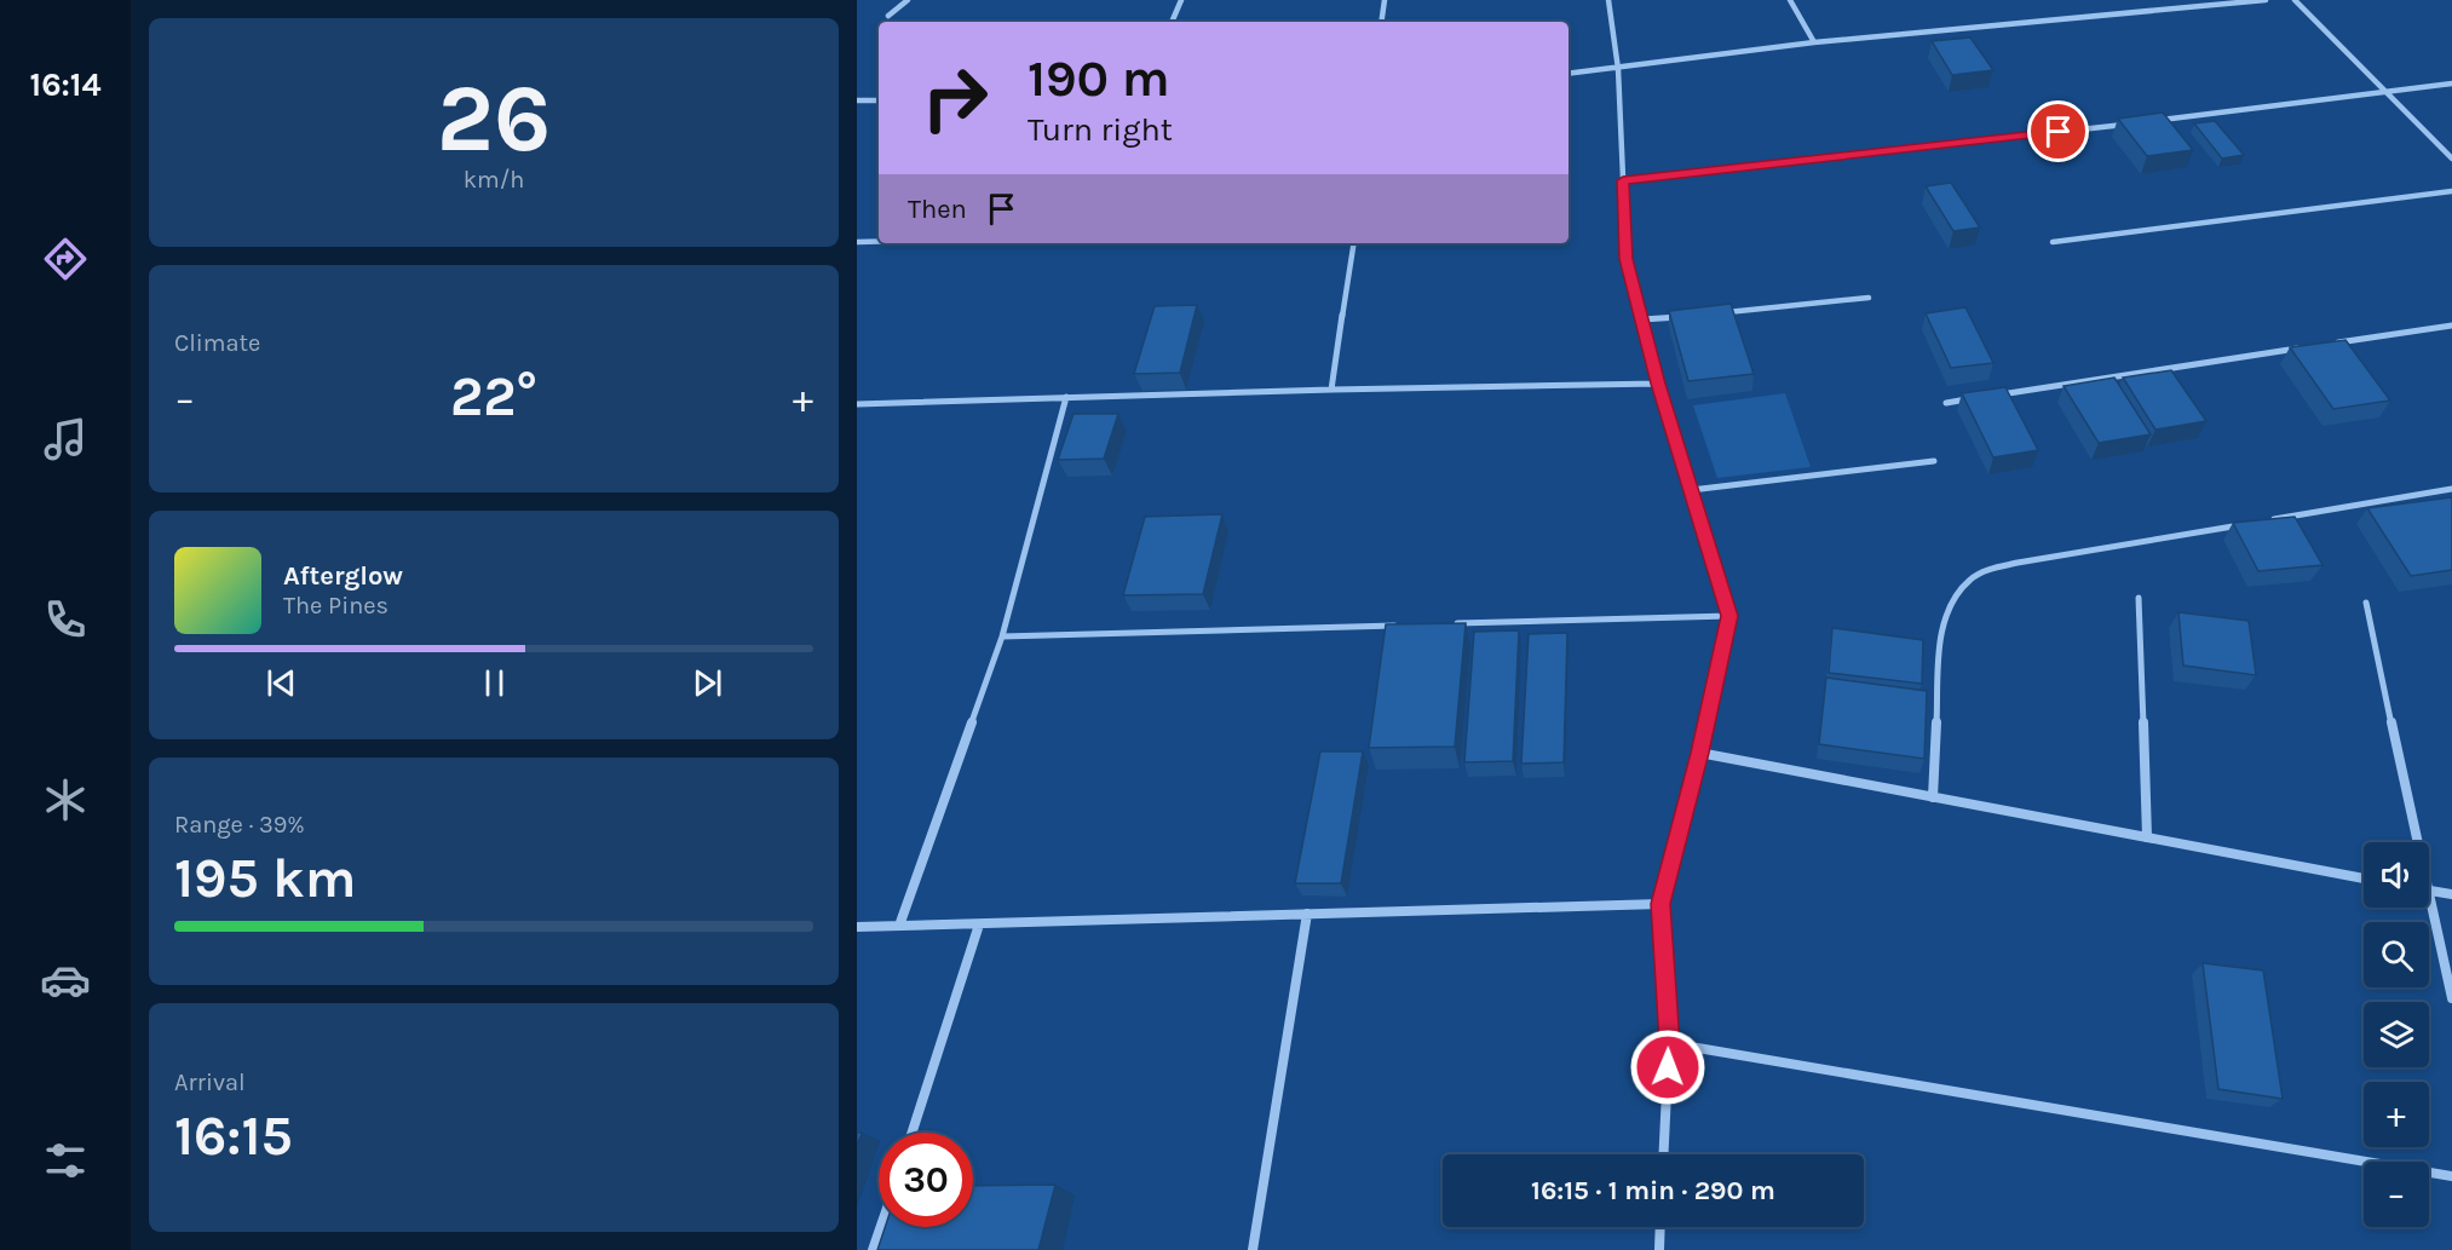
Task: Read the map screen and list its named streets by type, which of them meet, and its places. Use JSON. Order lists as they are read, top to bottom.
{
  "page": {
    "tabs": "16:14",
    "tile": [
      ["26", "km/h"],
      "Climate",
      ["Range · 39%", "195 km"],
      ["Arrival", "16:15"]
    ],
    "turn": ["190 m", "Turn right"],
    "then": "Then",
    "heat": ["−", "22°", "+"],
    "song": ["Afterglow", "The Pines"],
    "map_buttons": ["+", "−"],
    "limit": "30",
    "trip": "16:15 · 1 min · 290 m"
  }
}
